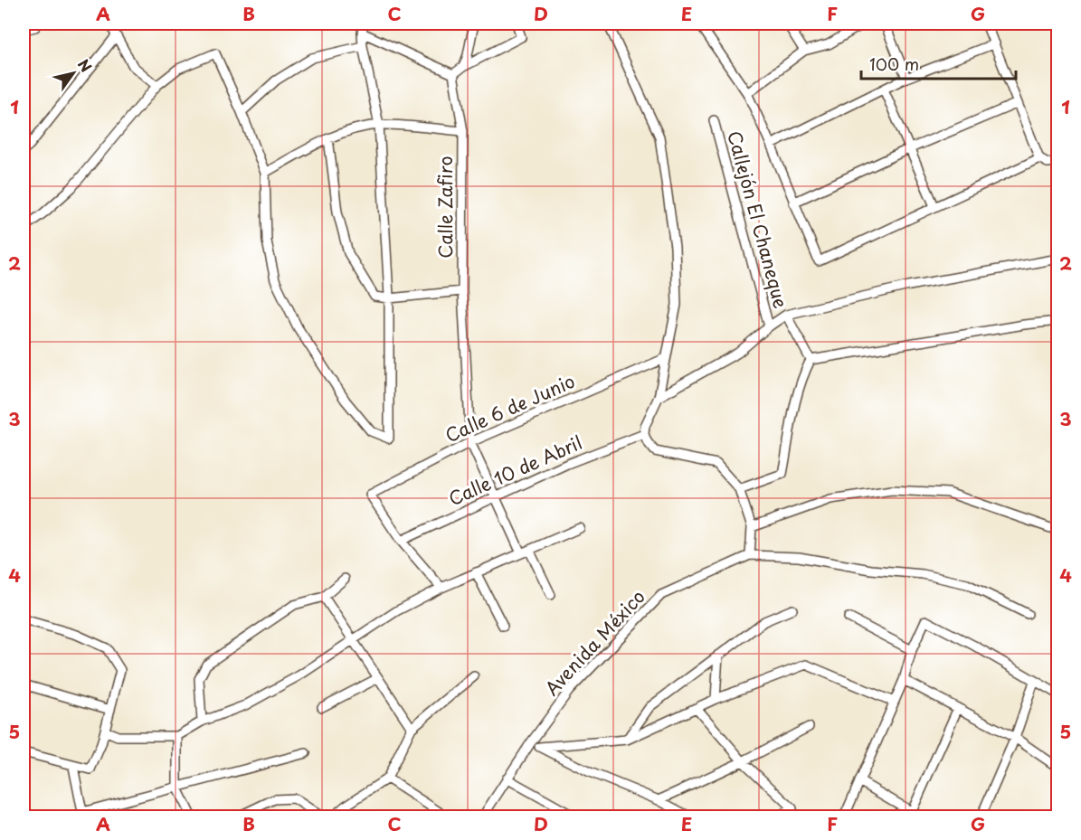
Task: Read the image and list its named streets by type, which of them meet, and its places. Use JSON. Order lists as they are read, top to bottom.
{
  "streets": {
    "street": [
      "Calle Zafiro",
      "Callejón El Chaneque",
      "Calle 6 de Junio",
      "Calle 10 de Abril",
      "Avenida México"
    ]
  },
  "crossings": [
    ["Calle Zafiro", "Calle 6 de Junio"],
    ["Calle 6 de Junio", "Calle 10 de Abril"]
  ],
  "scale_bar": "100 m",
  "north": "top right",
  "grid": {
    "columns": [
      "A",
      "B",
      "C",
      "D",
      "E",
      "F",
      "G"
    ],
    "rows": [
      "1",
      "2",
      "3",
      "4",
      "5"
    ]
  }
}
